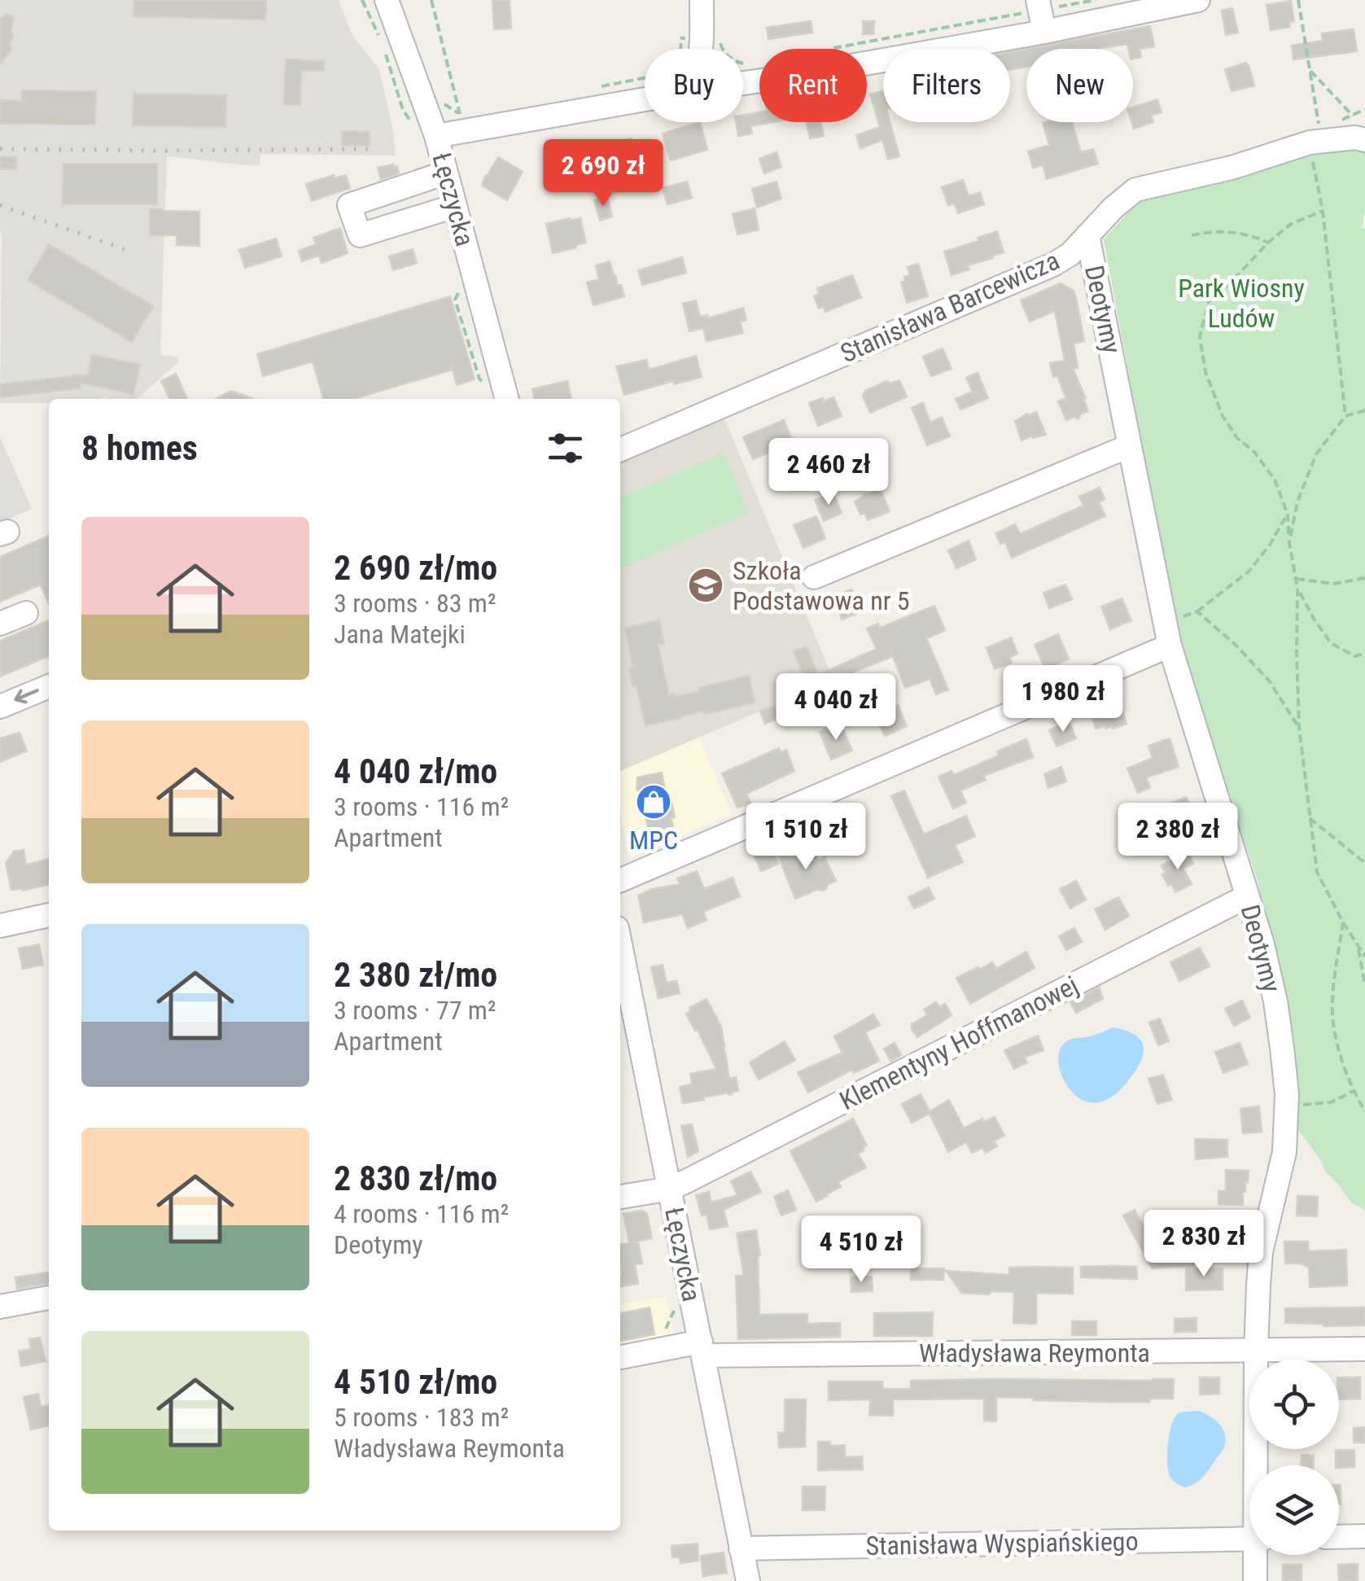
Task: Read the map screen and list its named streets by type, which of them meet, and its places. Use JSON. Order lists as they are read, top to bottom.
{
  "streets": {
    "street": [
      "Łęczycka",
      "Stanisława Barcewicza",
      "Deotymy",
      "Klementyny Hoffmanowej",
      "Władysława Reymonta",
      "Stanisława Wyspiańskiego"
    ]
  },
  "crossings": [
    ["Łęczycka", "Klementyny Hoffmanowej"],
    ["Łęczycka", "Władysława Reymonta"],
    ["Łęczycka", "Stanisława Wyspiańskiego"],
    ["Stanisława Barcewicza", "Deotymy"],
    ["Deotymy", "Klementyny Hoffmanowej"],
    ["Deotymy", "Władysława Reymonta"]
  ],
  "parks": ["Park Wiosny Ludów"],
  "places": {
    "school or university": ["Szkoła Podstawowa nr 5"],
    "shop": ["MPC"]
  },
  "page": {
    "chip": [
      "Buy",
      "Rent",
      "Filters",
      "New"
    ],
    "price": [
      "2 690 zł",
      "2 460 zł",
      "1 980 zł",
      "4 040 zł",
      "1 510 zł",
      "2 380 zł",
      "2 830 zł",
      "4 510 zł"
    ],
    "heading": "8 homes",
    "list": [
      {
        "name": "2 690 zł/mo",
        "note": "3 rooms · 83 m² · Jana Matejki"
      },
      {
        "name": "4 040 zł/mo",
        "note": "3 rooms · 116 m² · Apartment"
      },
      {
        "name": "2 380 zł/mo",
        "note": "3 rooms · 77 m² · Apartment"
      },
      {
        "name": "2 830 zł/mo",
        "note": "4 rooms · 116 m² · Deotymy"
      },
      {
        "name": "4 510 zł/mo",
        "note": "5 rooms · 183 m² · Władysława Reymonta"
      }
    ]
  }
}
